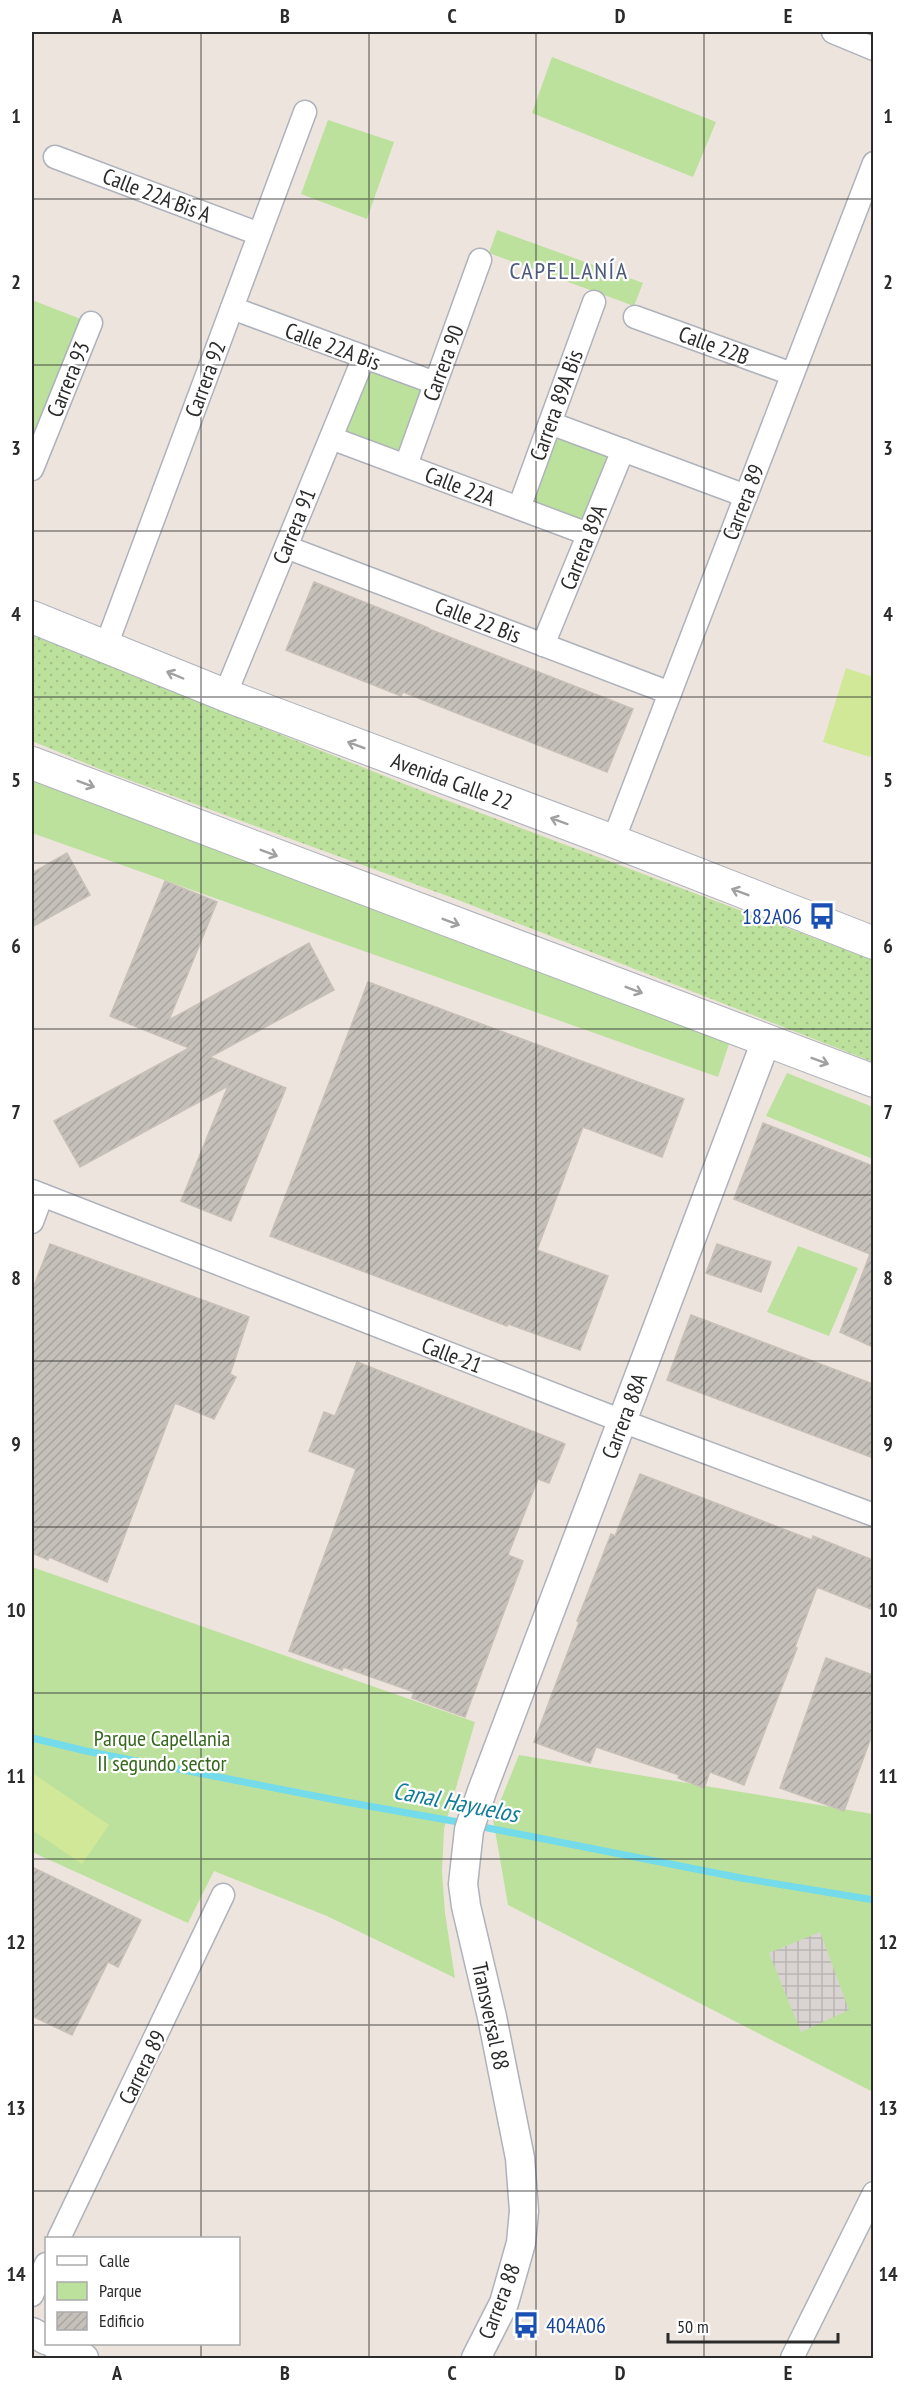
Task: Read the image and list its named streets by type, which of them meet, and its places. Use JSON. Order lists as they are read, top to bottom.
{
  "streets": {
    "main road": ["Avenida Calle 22"],
    "street": [
      "Calle 22A Bis A",
      "Calle 22B",
      "Calle 22A Bis",
      "Carrera 90",
      "Carrera 93",
      "Carrera 92",
      "Carrera 89A Bis",
      "Calle 22A",
      "Carrera 89",
      "Carrera 91",
      "Carrera 89A",
      "Calle 22 Bis",
      "Calle 21",
      "Carrera 88A",
      "Transversal 88",
      "Carrera 88"
    ]
  },
  "crossings": [
    ["Calle 22A Bis A", "Carrera 92"],
    ["Calle 22B", "Carrera 89"],
    ["Calle 22A Bis", "Carrera 90"],
    ["Calle 22A Bis", "Carrera 92"],
    ["Calle 22A Bis", "Carrera 91"],
    ["Carrera 90", "Calle 22A"],
    ["Carrera 92", "Avenida Calle 22"],
    ["Carrera 89A Bis", "Calle 22A"],
    ["Calle 22A", "Carrera 91"],
    ["Calle 22A", "Carrera 89A"],
    ["Carrera 89", "Calle 22 Bis"],
    ["Carrera 89", "Avenida Calle 22"],
    ["Carrera 91", "Calle 22 Bis"],
    ["Carrera 91", "Avenida Calle 22"],
    ["Carrera 89A", "Calle 22 Bis"],
    ["Calle 21", "Carrera 88A"],
    ["Carrera 88A", "Transversal 88"],
    ["Transversal 88", "Carrera 88"]
  ],
  "districts": ["CAPELLANÍA"],
  "water": ["Canal Hayuelos"],
  "parks": ["Parque Capellania II segundo sector"],
  "places": {
    "bus stop": ["182A06", "404A06"]
  },
  "legend": ["Calle", "Parque", "Edificio"],
  "scale_bar": "50 m",
  "grid": {
    "columns": [
      "A",
      "B",
      "C",
      "D",
      "E"
    ],
    "rows": [
      "1",
      "2",
      "3",
      "4",
      "5",
      "6",
      "7",
      "8",
      "9",
      "10",
      "11",
      "12",
      "13",
      "14"
    ]
  }
}
